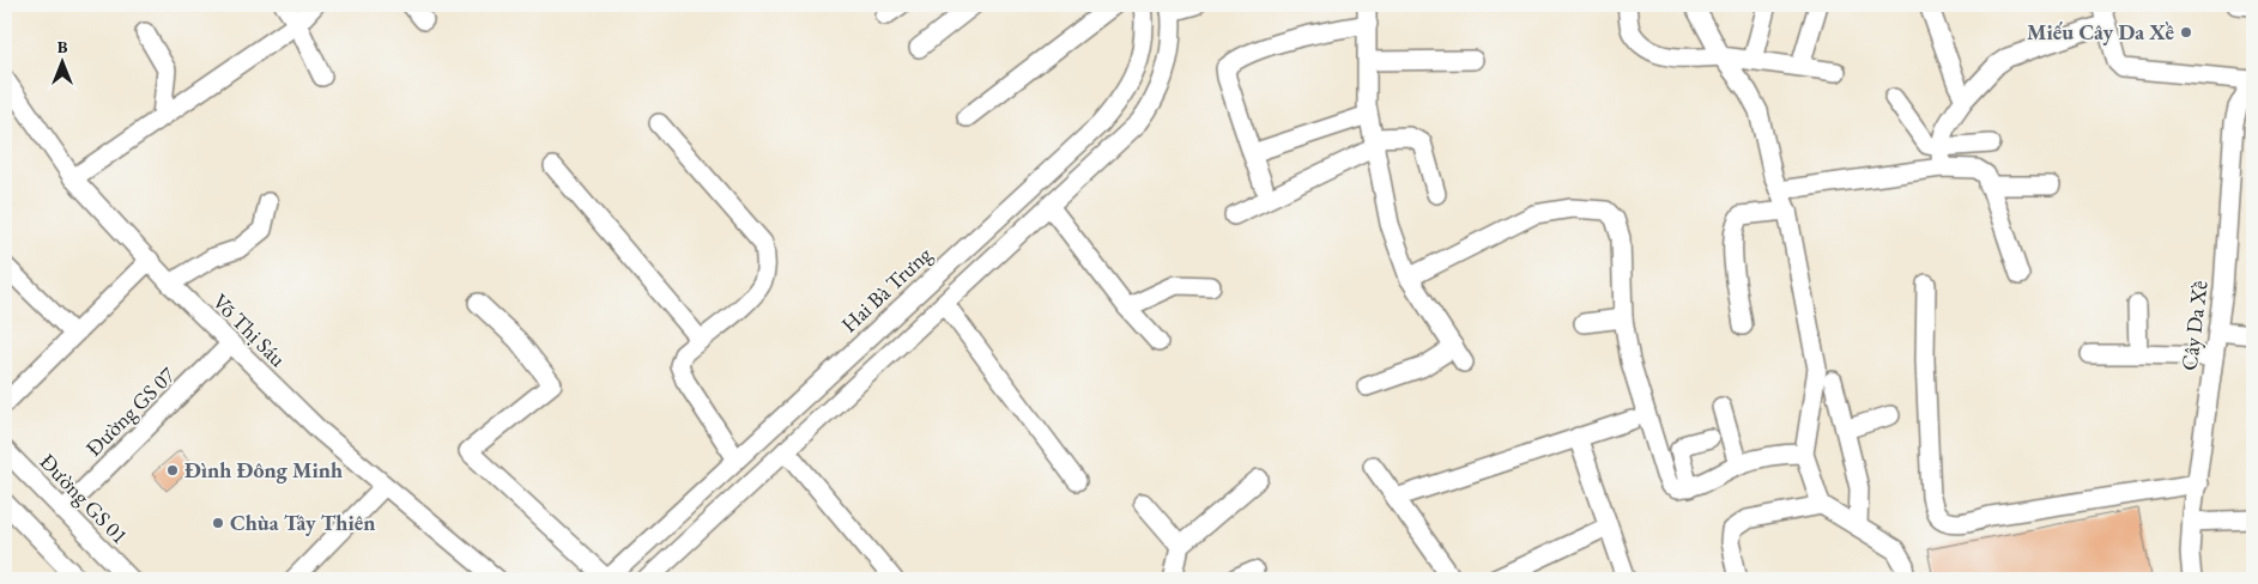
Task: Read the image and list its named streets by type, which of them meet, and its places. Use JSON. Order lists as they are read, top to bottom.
{
  "streets": {
    "street": [
      "Hai Bà Trưng",
      "Cây Da Xề",
      "Võ Thị Sáu",
      "Đường GS 07",
      "Đường GS 01"
    ]
  },
  "crossings": [
    ["Võ Thị Sáu", "Đường GS 07"],
    ["Đường GS 07", "Đường GS 01"]
  ],
  "places": ["Miếu Cây Da Xề", "Đình Đông Minh", "Chùa Tây Thiên"],
  "north": "top"
}
